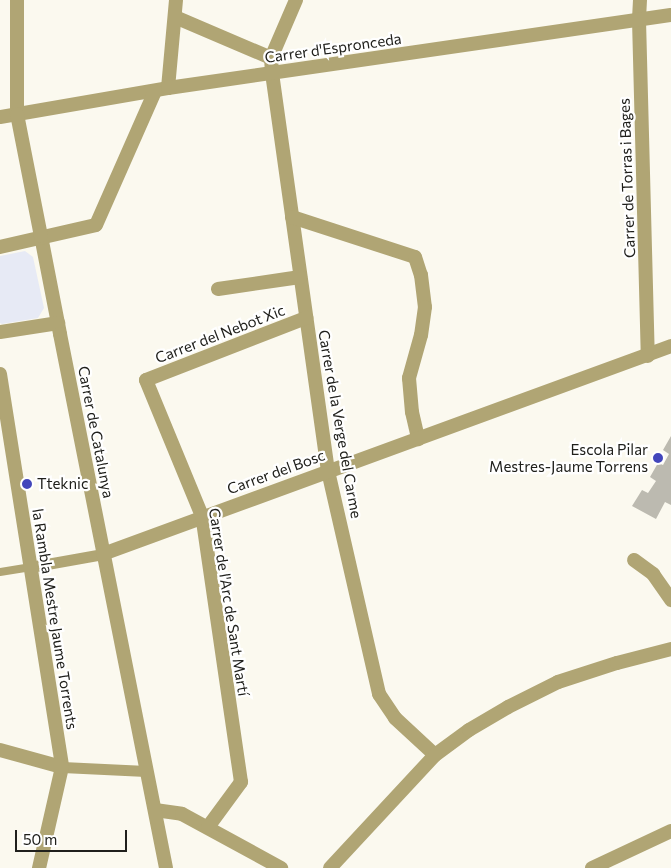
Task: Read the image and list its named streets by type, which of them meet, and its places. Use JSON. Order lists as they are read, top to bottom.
{
  "streets": {
    "street": [
      "Carrer d'Espronceda",
      "Carrer de Torras i Bages",
      "Carrer del Nebot Xic",
      "Carrer de la Verge del Carme",
      "Carrer de Catalunya",
      "Carrer del Bosc",
      "Carrer de l'Arc de Sant Martí",
      "la Rambla Mestre Jaume Torrents"
    ]
  },
  "crossings": [
    ["Carrer d'Espronceda", "Carrer de Torras i Bages"],
    ["Carrer d'Espronceda", "Carrer de la Verge del Carme"],
    ["Carrer d'Espronceda", "Carrer de Catalunya"],
    ["Carrer de Torras i Bages", "Carrer del Bosc"],
    ["Carrer del Nebot Xic", "Carrer de la Verge del Carme"],
    ["Carrer del Nebot Xic", "Carrer de l'Arc de Sant Martí"],
    ["Carrer de la Verge del Carme", "Carrer del Bosc"],
    ["Carrer de Catalunya", "Carrer del Bosc"],
    ["Carrer del Bosc", "Carrer de l'Arc de Sant Martí"],
    ["Carrer del Bosc", "la Rambla Mestre Jaume Torrents"]
  ],
  "places": ["Escola Pilar Mestres-Jaume Torrens", "Tteknic"],
  "scale_bar": "50 m"
}
